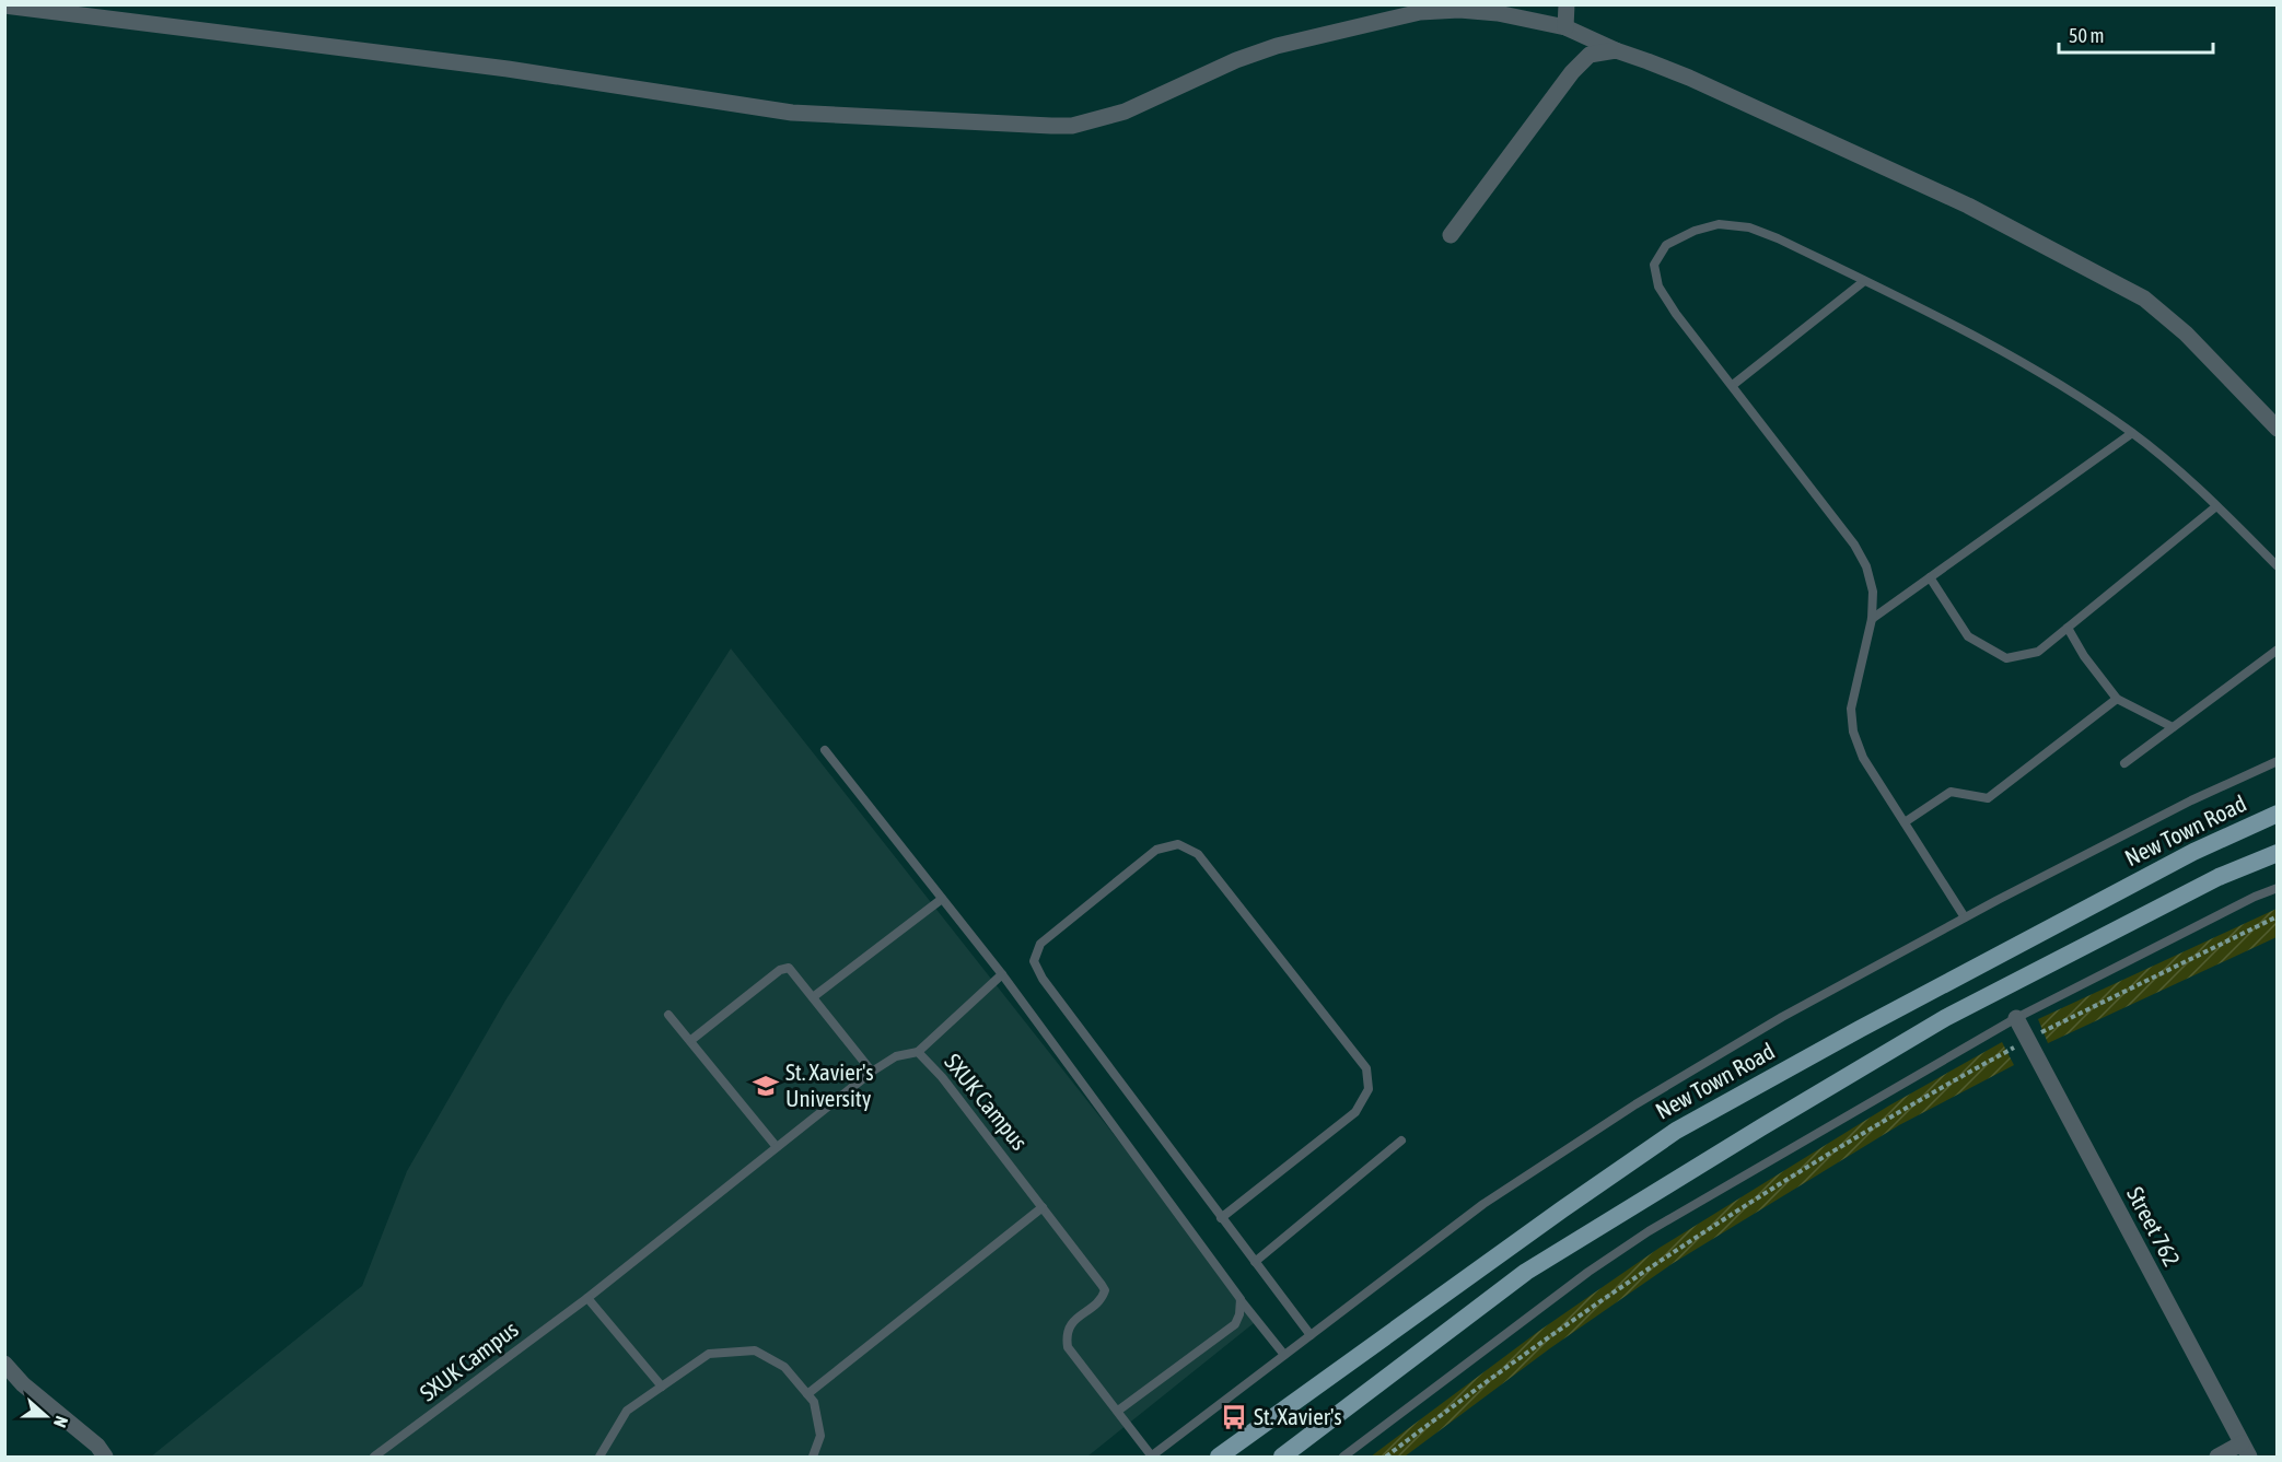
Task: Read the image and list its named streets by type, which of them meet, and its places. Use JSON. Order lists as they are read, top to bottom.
{
  "streets": {
    "main road": ["New Town Road"],
    "street": ["Street 762"],
    "lane": ["SXUK Campus"]
  },
  "places": {
    "school or university": ["St. Xavier's University"],
    "bus stop": ["St. Xavier's"]
  },
  "scale_bar": "50 m",
  "north": "right"
}
